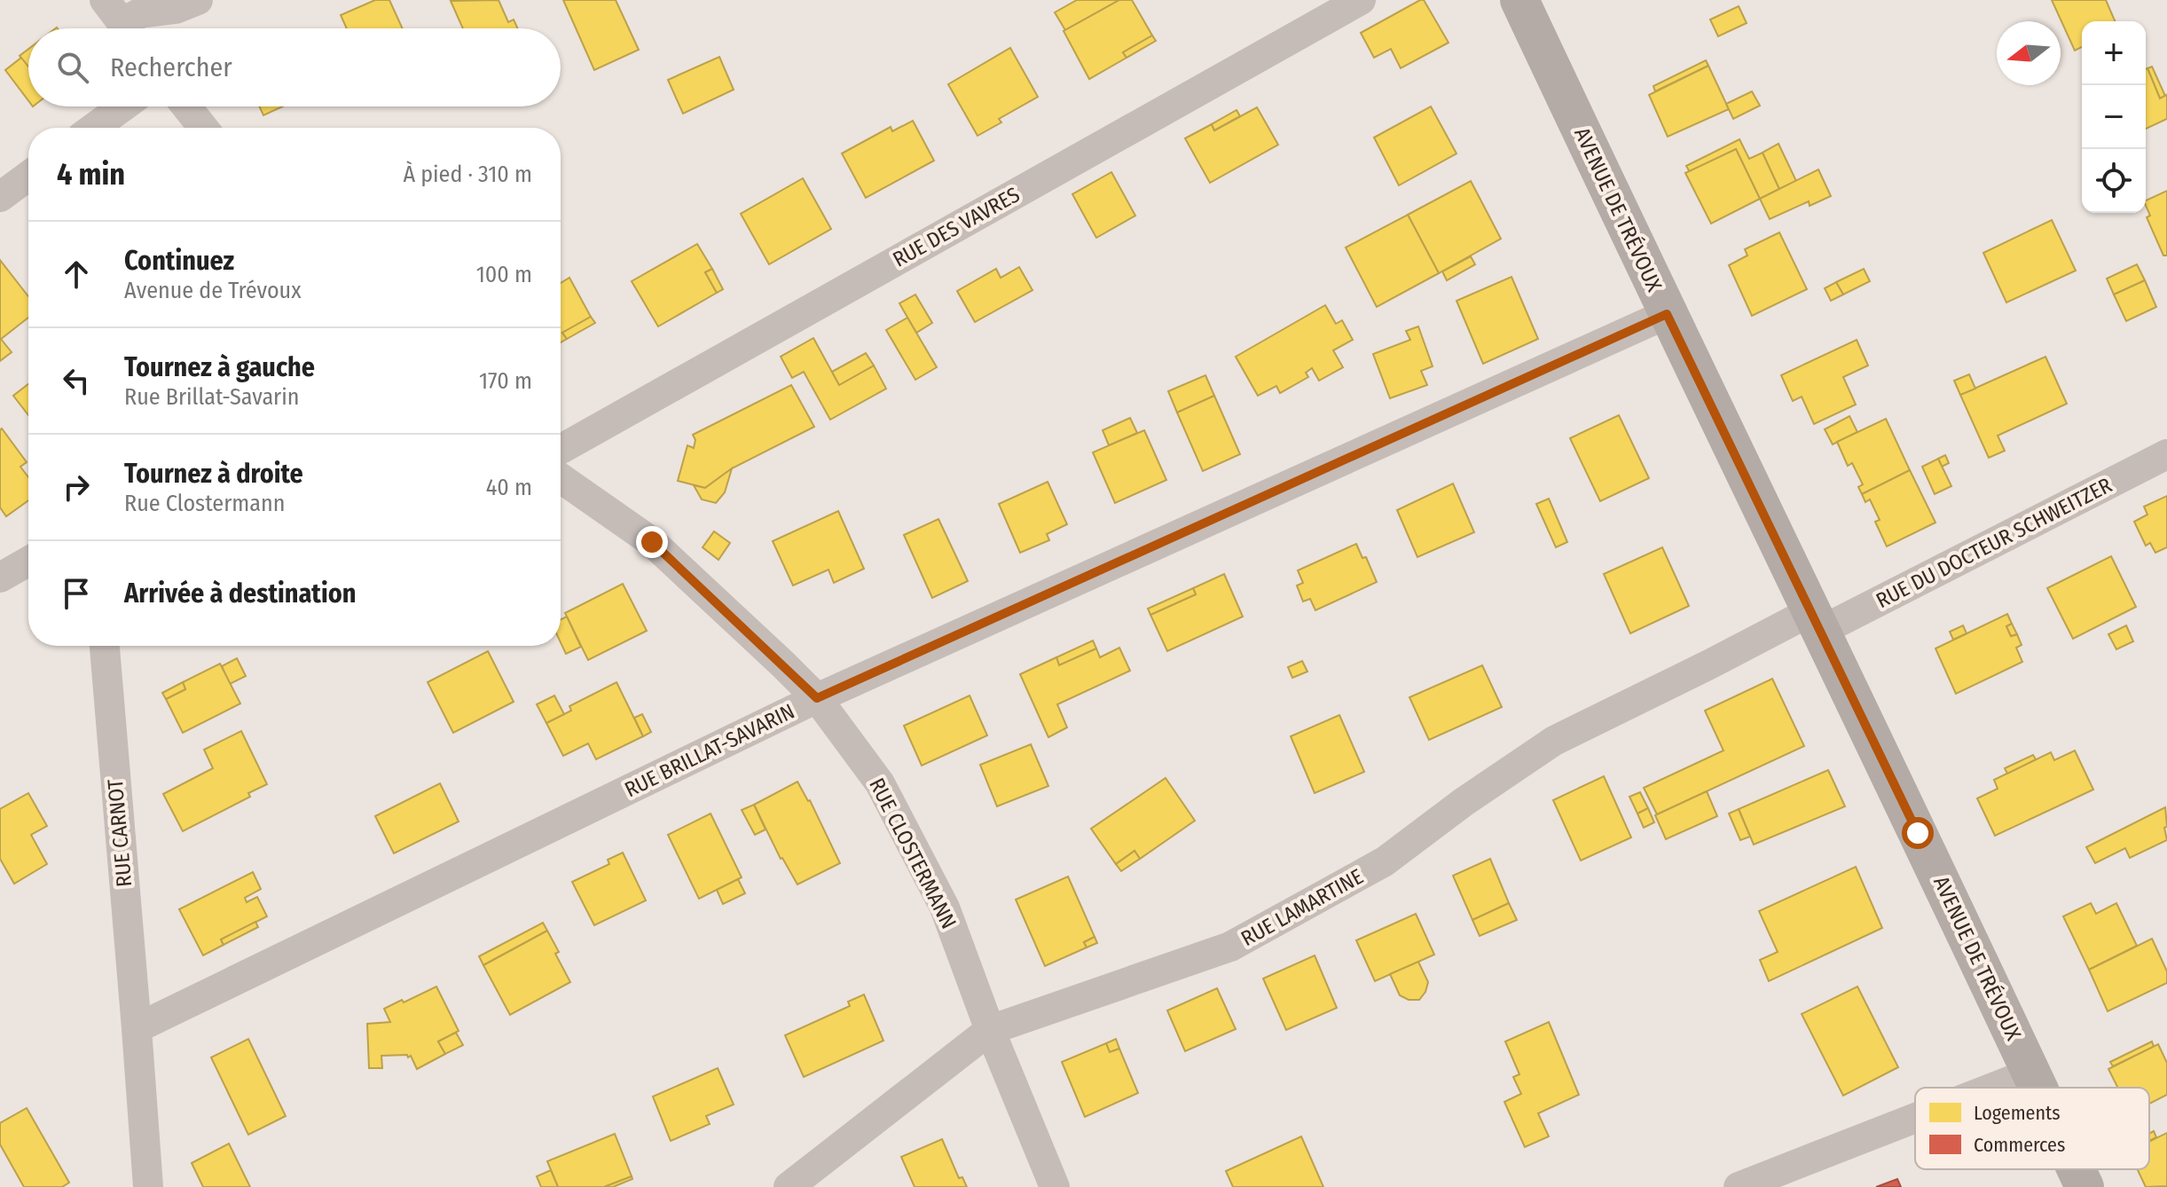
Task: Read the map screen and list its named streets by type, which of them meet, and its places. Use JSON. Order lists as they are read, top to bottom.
{
  "streets": {
    "main road": ["AVENUE DE TRÉVOUX"],
    "street": [
      "RUE DES VAVRES",
      "RUE DU DOCTEUR SCHWEITZER",
      "RUE BRILLAT-SAVARIN",
      "RUE CARNOT",
      "RUE CLOSTERMANN",
      "RUE LAMARTINE"
    ]
  },
  "crossings": [
    ["AVENUE DE TRÉVOUX", "RUE DU DOCTEUR SCHWEITZER"],
    ["AVENUE DE TRÉVOUX", "RUE BRILLAT-SAVARIN"],
    ["AVENUE DE TRÉVOUX", "RUE LAMARTINE"],
    ["RUE DU DOCTEUR SCHWEITZER", "RUE LAMARTINE"],
    ["RUE BRILLAT-SAVARIN", "RUE CARNOT"],
    ["RUE BRILLAT-SAVARIN", "RUE CLOSTERMANN"],
    ["RUE CLOSTERMANN", "RUE LAMARTINE"]
  ],
  "legend": ["Logements", "Commerces"],
  "north": "left",
  "page": {
    "map_buttons": ["+", "−"],
    "search": "Rechercher",
    "heading": ["4 min", "À pied · 310 m"],
    "list": [
      ["Continuez", "Avenue de Trévoux", "100 m"],
      ["Tournez à gauche", "Rue Brillat-Savarin", "170 m"],
      ["Tournez à droite", "Rue Clostermann", "40 m"],
      "Arrivée à destination"
    ]
  }
}
